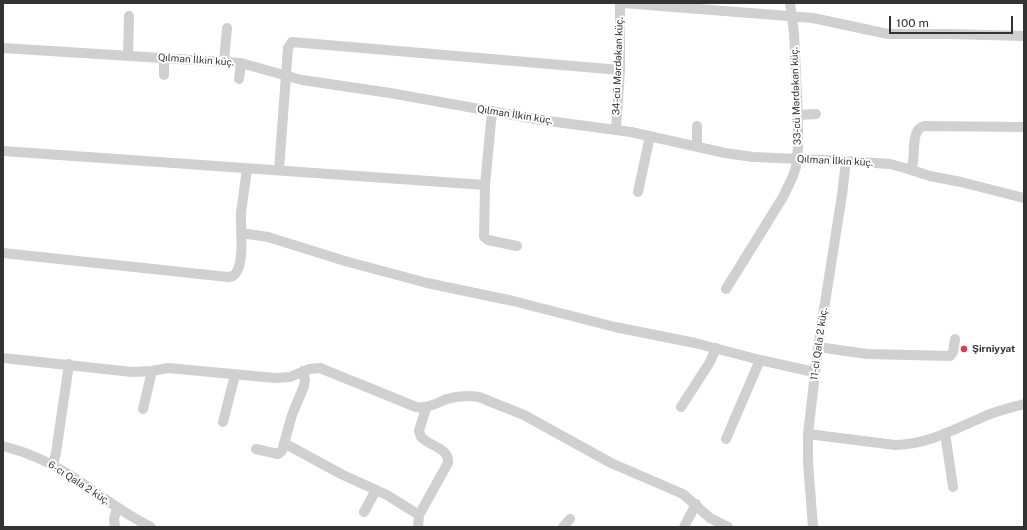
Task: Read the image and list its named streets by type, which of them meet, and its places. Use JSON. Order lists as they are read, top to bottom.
{
  "streets": {
    "street": [
      "Qılman İlkin küç.",
      "34-cü Mərdəkan küç.",
      "33-cü Mərdəkan küç.",
      "11-ci Qala 2 küç.",
      "6-cı Qala 2 küç."
    ]
  },
  "crossings": [
    ["Qılman İlkin küç.", "34-cü Mərdəkan küç."],
    ["Qılman İlkin küç.", "33-cü Mərdəkan küç."],
    ["Qılman İlkin küç.", "11-ci Qala 2 küç."]
  ],
  "places": ["Şirniyyat"],
  "scale_bar": "100 m"
}
